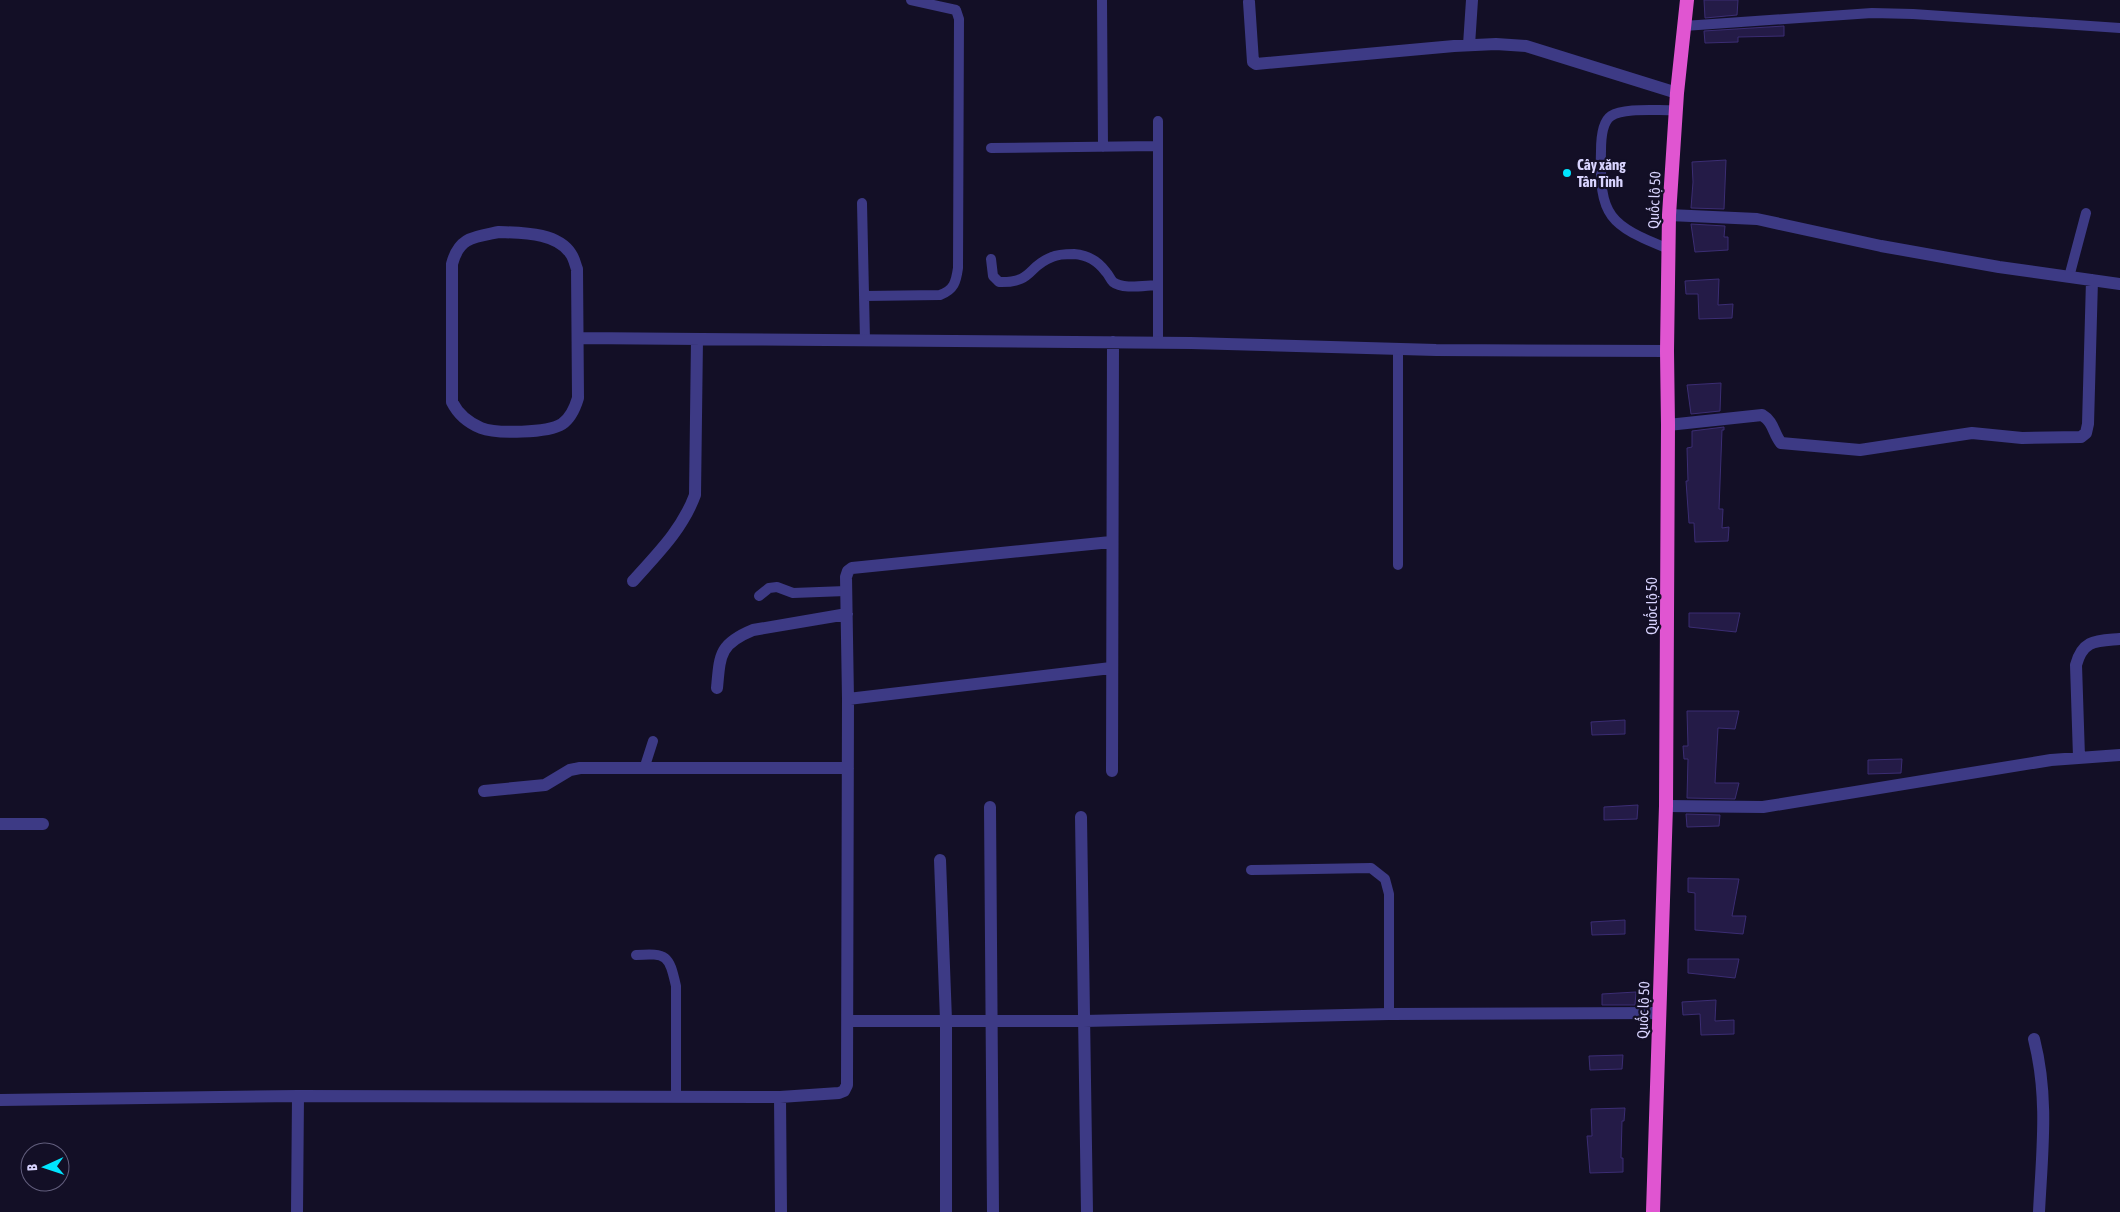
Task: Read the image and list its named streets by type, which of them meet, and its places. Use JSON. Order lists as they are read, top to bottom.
{
  "streets": {
    "highway": ["Quốc lộ 50"]
  },
  "places": ["Cây xăng Tân Tỉnh"],
  "north": "left"
}
